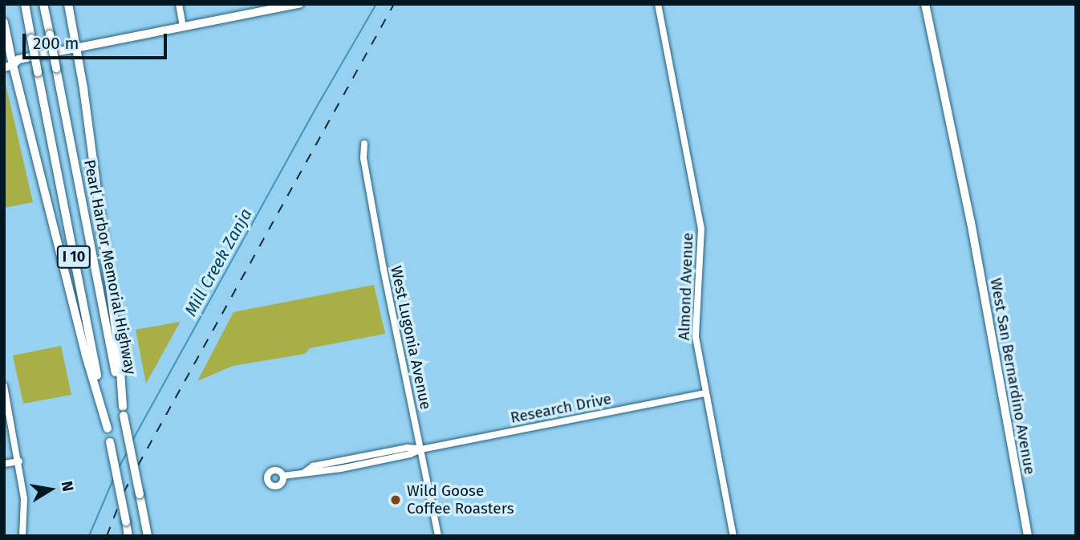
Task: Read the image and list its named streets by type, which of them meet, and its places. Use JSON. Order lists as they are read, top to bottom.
{
  "streets": {
    "highway": ["I 10", "Pearl Harbor Memorial Highway"],
    "main road": ["West San Bernardino Avenue"],
    "street": ["Almond Avenue", "West Lugonia Avenue", "Research Drive"]
  },
  "crossings": [
    ["Almond Avenue", "Research Drive"],
    ["West Lugonia Avenue", "Research Drive"]
  ],
  "water": ["Mill Creek Zanja"],
  "places": ["Wild Goose Coffee Roasters"],
  "scale_bar": "200 m",
  "north": "right"
}
